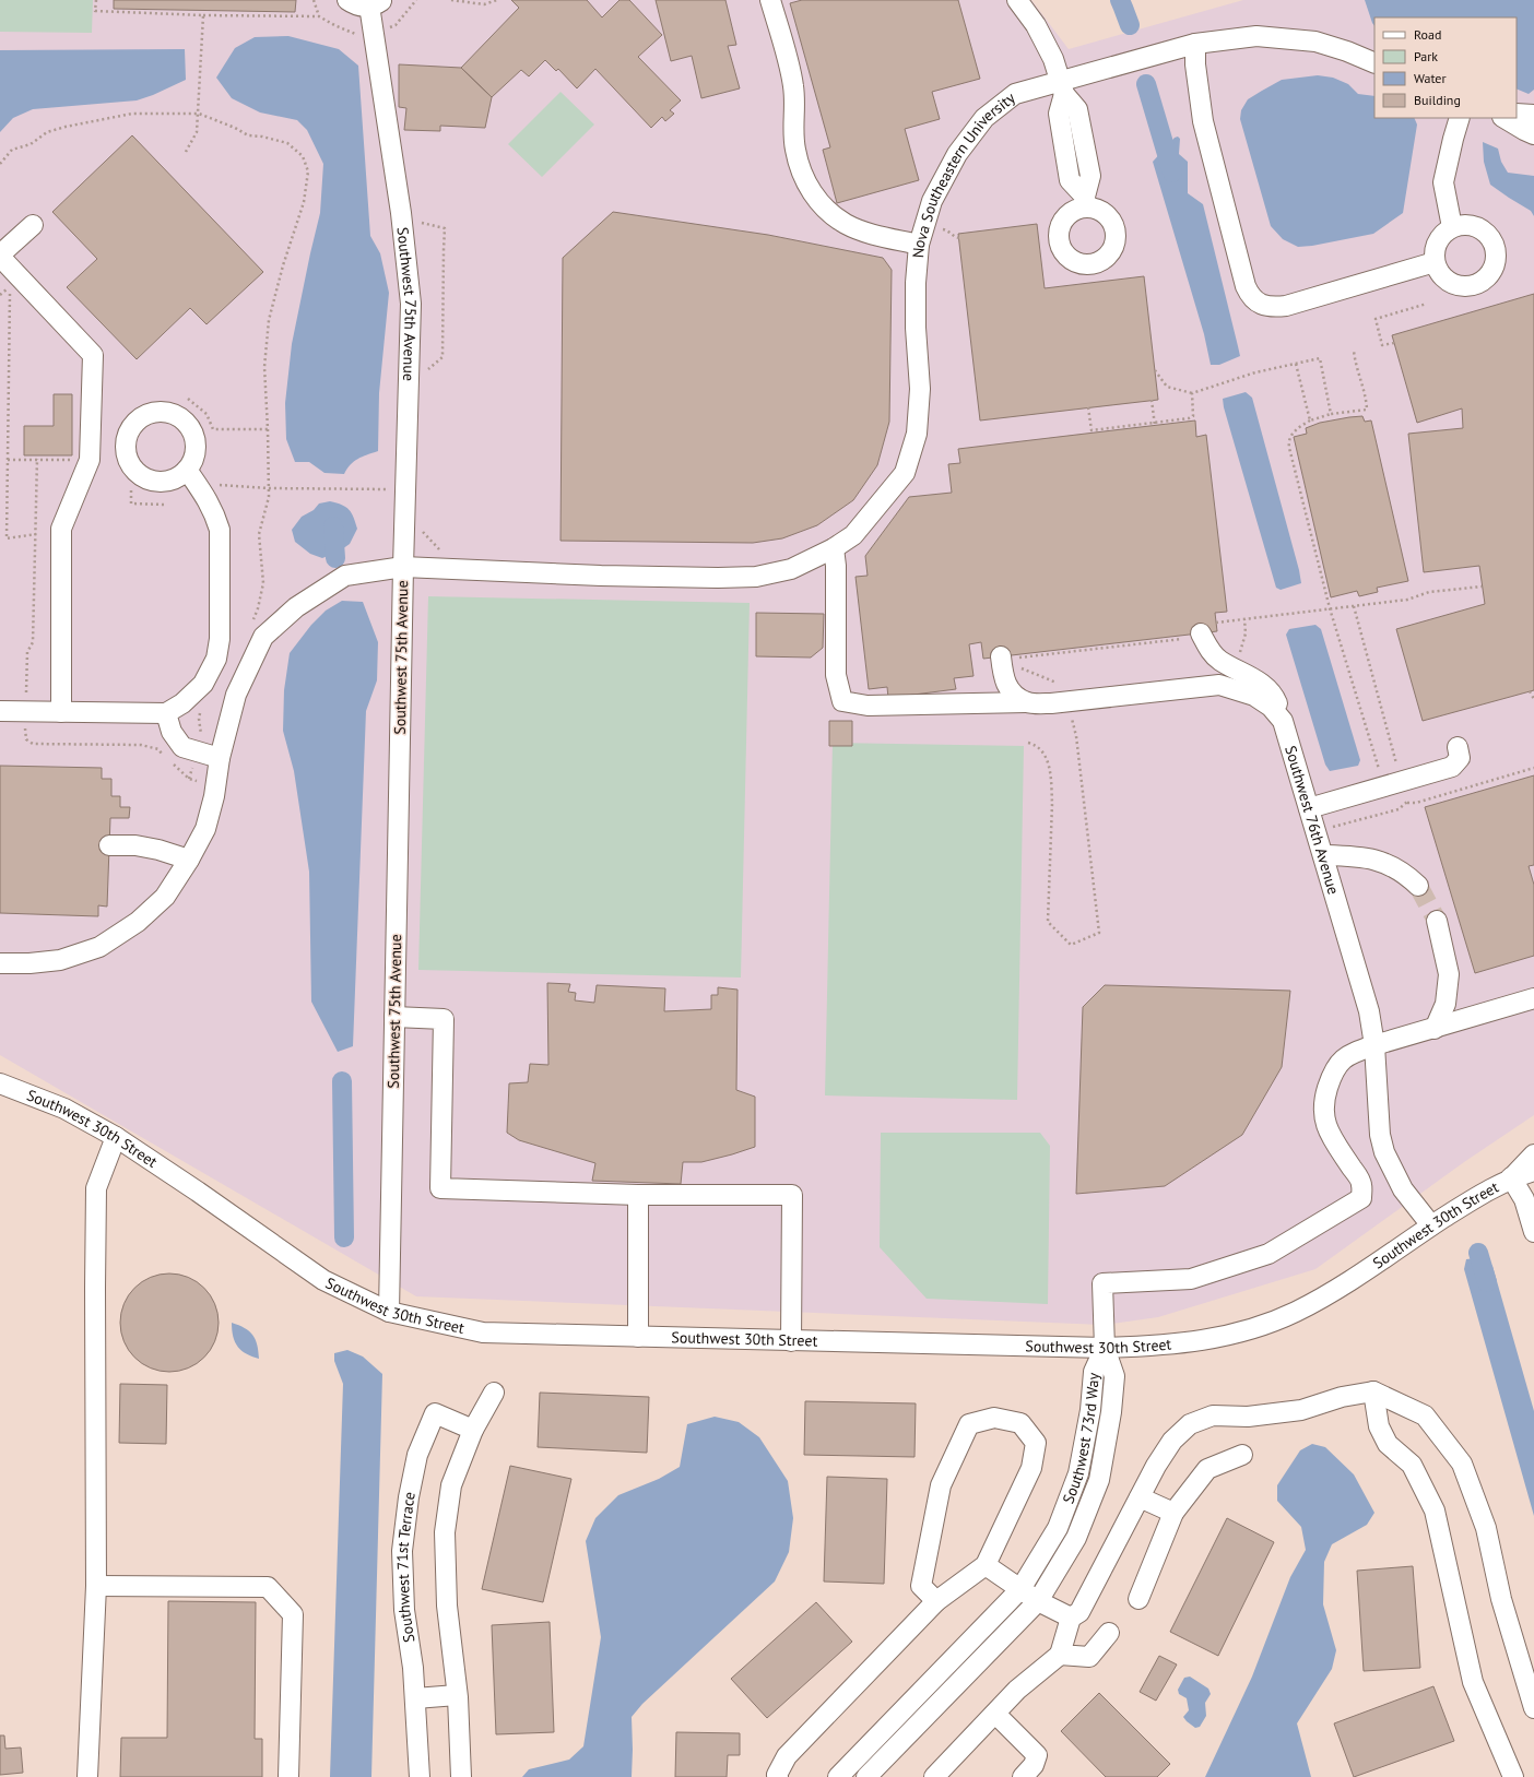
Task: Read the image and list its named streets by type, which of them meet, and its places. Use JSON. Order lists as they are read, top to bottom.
{
  "streets": {
    "street": [
      "Nova Southeastern University",
      "Southwest 75th Avenue",
      "Southwest 76th Avenue",
      "Southwest 30th Street",
      "Southwest 73rd Way",
      "Southwest 71st Terrace"
    ]
  },
  "crossings": [
    ["Nova Southeastern University", "Southwest 75th Avenue"],
    ["Nova Southeastern University", "Southwest 76th Avenue"],
    ["Southwest 75th Avenue", "Southwest 30th Street"],
    ["Southwest 76th Avenue", "Southwest 30th Street"],
    ["Southwest 30th Street", "Southwest 73rd Way"]
  ],
  "legend": [
    "Road",
    "Park",
    "Water",
    "Building"
  ]
}
